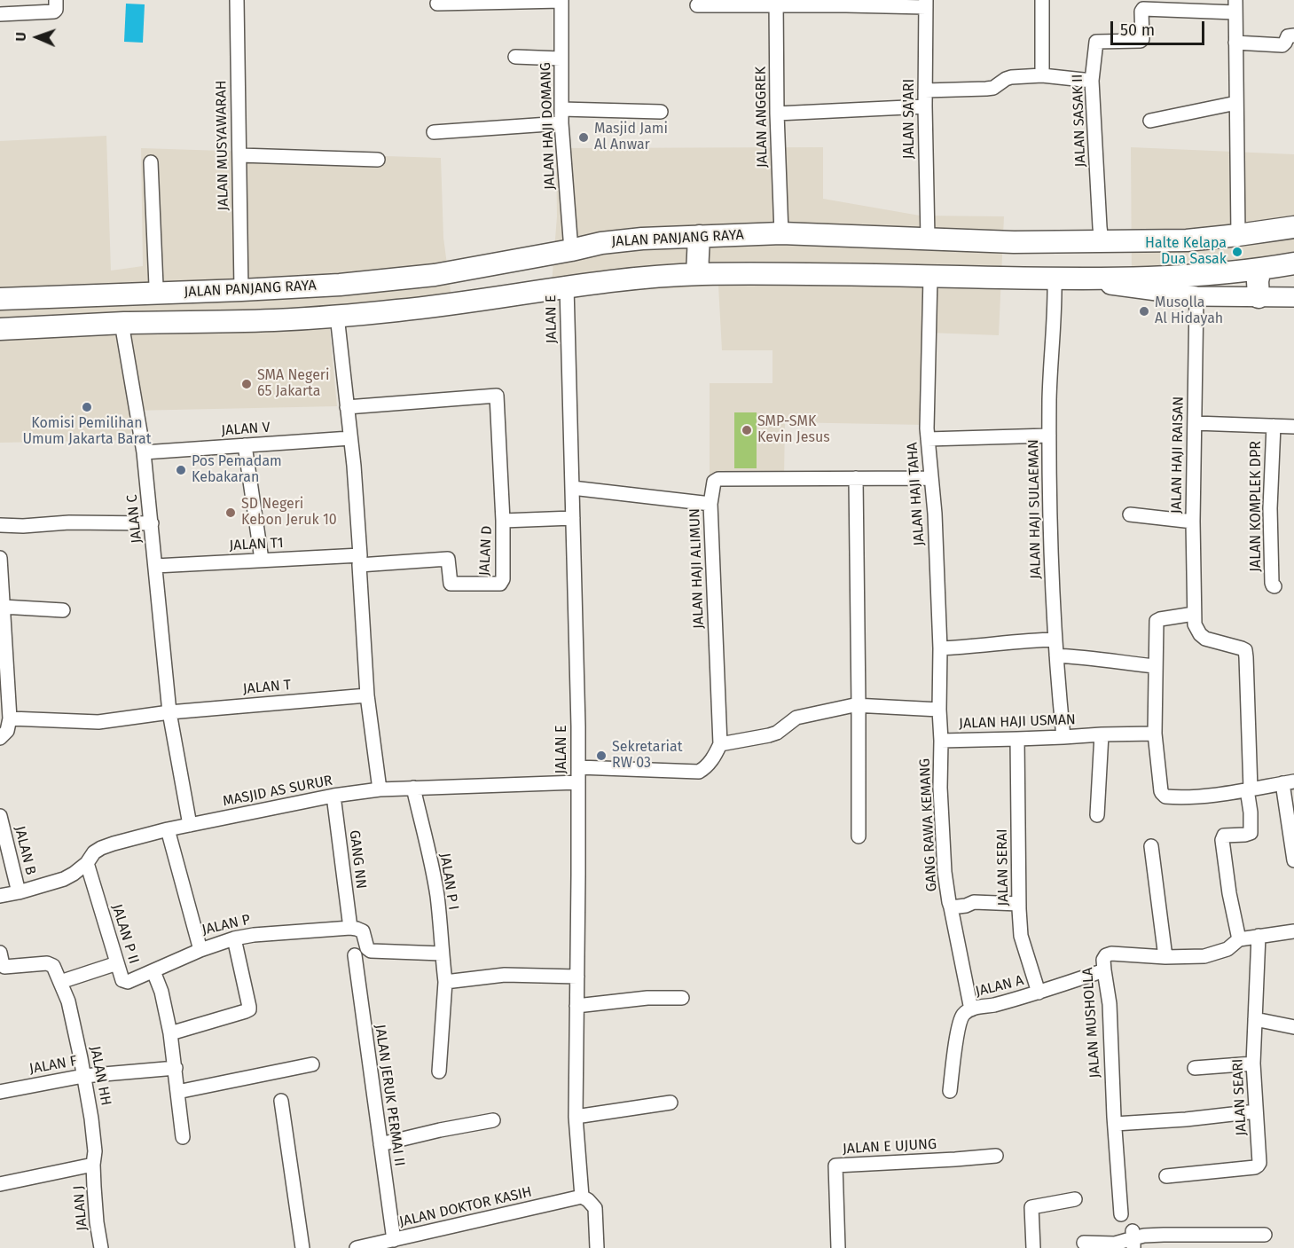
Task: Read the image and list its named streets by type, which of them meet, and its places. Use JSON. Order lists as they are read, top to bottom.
{
  "streets": {
    "main road": ["JALAN PANJANG RAYA"],
    "street": [
      "JALAN ANGGREK",
      "JALAN SA'ARI",
      "JALAN SASAK II",
      "JALAN HAJI DOMANG",
      "JALAN MUSYAWARAH",
      "JALAN E",
      "JALAN V",
      "JALAN HAJI RAISAN",
      "JALAN HAJI TAHA",
      "JALAN KOMPLEK DPR",
      "JALAN HAJI SULAEMAN",
      "JALAN C",
      "JALAN T1",
      "JALAN D",
      "JALAN HAJI ALIMUN",
      "JALAN T",
      "JALAN HAJI USMAN",
      "MASJID AS SURUR",
      "GANG RAWA KEMANG",
      "JALAN B",
      "GANG NN",
      "JALAN SERAI",
      "JALAN P I",
      "JALAN P",
      "JALAN P II",
      "JALAN A",
      "JALAN MUSHOLLA",
      "JALAN F",
      "JALAN HH",
      "JALAN JERUK PERMAI II",
      "JALAN SEARI",
      "JALAN E UJUNG",
      "JALAN DOKTOR KASIH",
      "JALAN J"
    ]
  },
  "crossings": [
    ["JALAN ANGGREK", "JALAN PANJANG RAYA"],
    ["JALAN SA'ARI", "JALAN PANJANG RAYA"],
    ["JALAN SASAK II", "JALAN PANJANG RAYA"],
    ["JALAN HAJI DOMANG", "JALAN PANJANG RAYA"],
    ["JALAN MUSYAWARAH", "JALAN PANJANG RAYA"],
    ["JALAN PANJANG RAYA", "JALAN E"],
    ["JALAN PANJANG RAYA", "JALAN HAJI TAHA"],
    ["JALAN PANJANG RAYA", "JALAN HAJI SULAEMAN"],
    ["JALAN PANJANG RAYA", "JALAN C"],
    ["JALAN E", "JALAN D"],
    ["JALAN E", "MASJID AS SURUR"],
    ["JALAN E", "JALAN DOKTOR KASIH"],
    ["JALAN V", "JALAN C"],
    ["JALAN HAJI RAISAN", "JALAN KOMPLEK DPR"],
    ["JALAN HAJI TAHA", "JALAN HAJI ALIMUN"],
    ["JALAN HAJI TAHA", "JALAN HAJI USMAN"],
    ["JALAN HAJI SULAEMAN", "JALAN HAJI USMAN"],
    ["JALAN C", "JALAN T1"],
    ["JALAN C", "JALAN T"],
    ["JALAN C", "MASJID AS SURUR"],
    ["JALAN T1", "JALAN D"],
    ["JALAN HAJI ALIMUN", "JALAN HAJI USMAN"],
    ["JALAN HAJI USMAN", "GANG RAWA KEMANG"],
    ["JALAN HAJI USMAN", "JALAN SERAI"],
    ["MASJID AS SURUR", "JALAN B"],
    ["MASJID AS SURUR", "GANG NN"],
    ["MASJID AS SURUR", "JALAN P I"],
    ["MASJID AS SURUR", "JALAN P"],
    ["MASJID AS SURUR", "JALAN P II"],
    ["GANG RAWA KEMANG", "JALAN A"],
    ["GANG NN", "JALAN P"],
    ["JALAN SERAI", "JALAN A"],
    ["JALAN P II", "JALAN F"],
    ["JALAN A", "JALAN MUSHOLLA"],
    ["JALAN MUSHOLLA", "JALAN SEARI"],
    ["JALAN F", "JALAN HH"],
    ["JALAN HH", "JALAN J"],
    ["JALAN JERUK PERMAI II", "JALAN DOKTOR KASIH"]
  ],
  "places": [
    "Masjid Jami Al Anwar",
    "Halte Kelapa Dua Sasak",
    "Musolla Al Hidayah",
    "SMA Negeri 65 Jakarta",
    "Komisi Pemilihan Umum Jakarta Barat",
    "SMP-SMK Kevin Jesus",
    "Pos Pemadam Kebakaran",
    "SD Negeri Kebon Jeruk 10",
    "Sekretariat RW 03"
  ],
  "scale_bar": "50 m",
  "north": "left"
}
